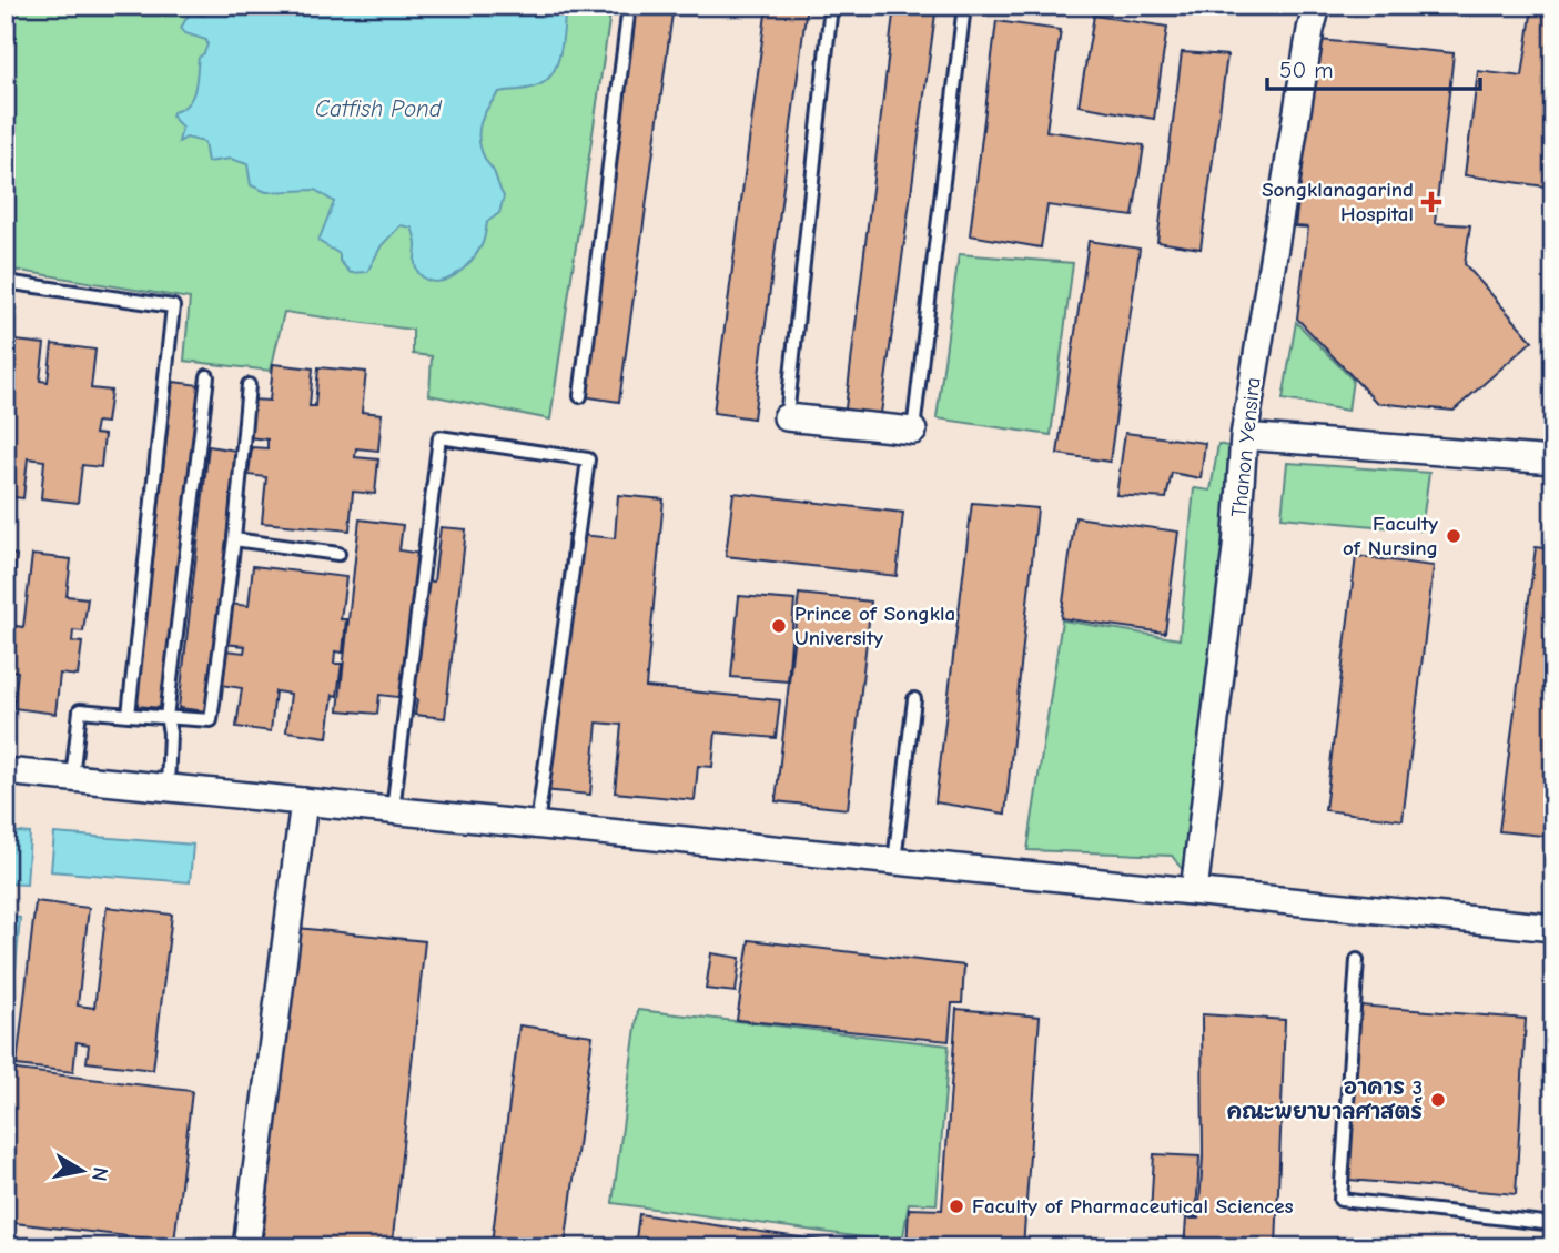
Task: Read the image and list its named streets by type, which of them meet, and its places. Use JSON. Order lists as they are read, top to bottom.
{
  "streets": {
    "street": ["Thanon Yensira"]
  },
  "water": ["Catfish Pond"],
  "places": {
    "health": ["Songklanagarind Hospital"],
    "other": [
      "Faculty of Nursing",
      "Prince of Songkla University",
      "อาคาร 3 คณะพยาบาลศาสตร์",
      "Faculty of Pharmaceutical Sciences"
    ]
  },
  "scale_bar": "50 m",
  "north": "right"
}
